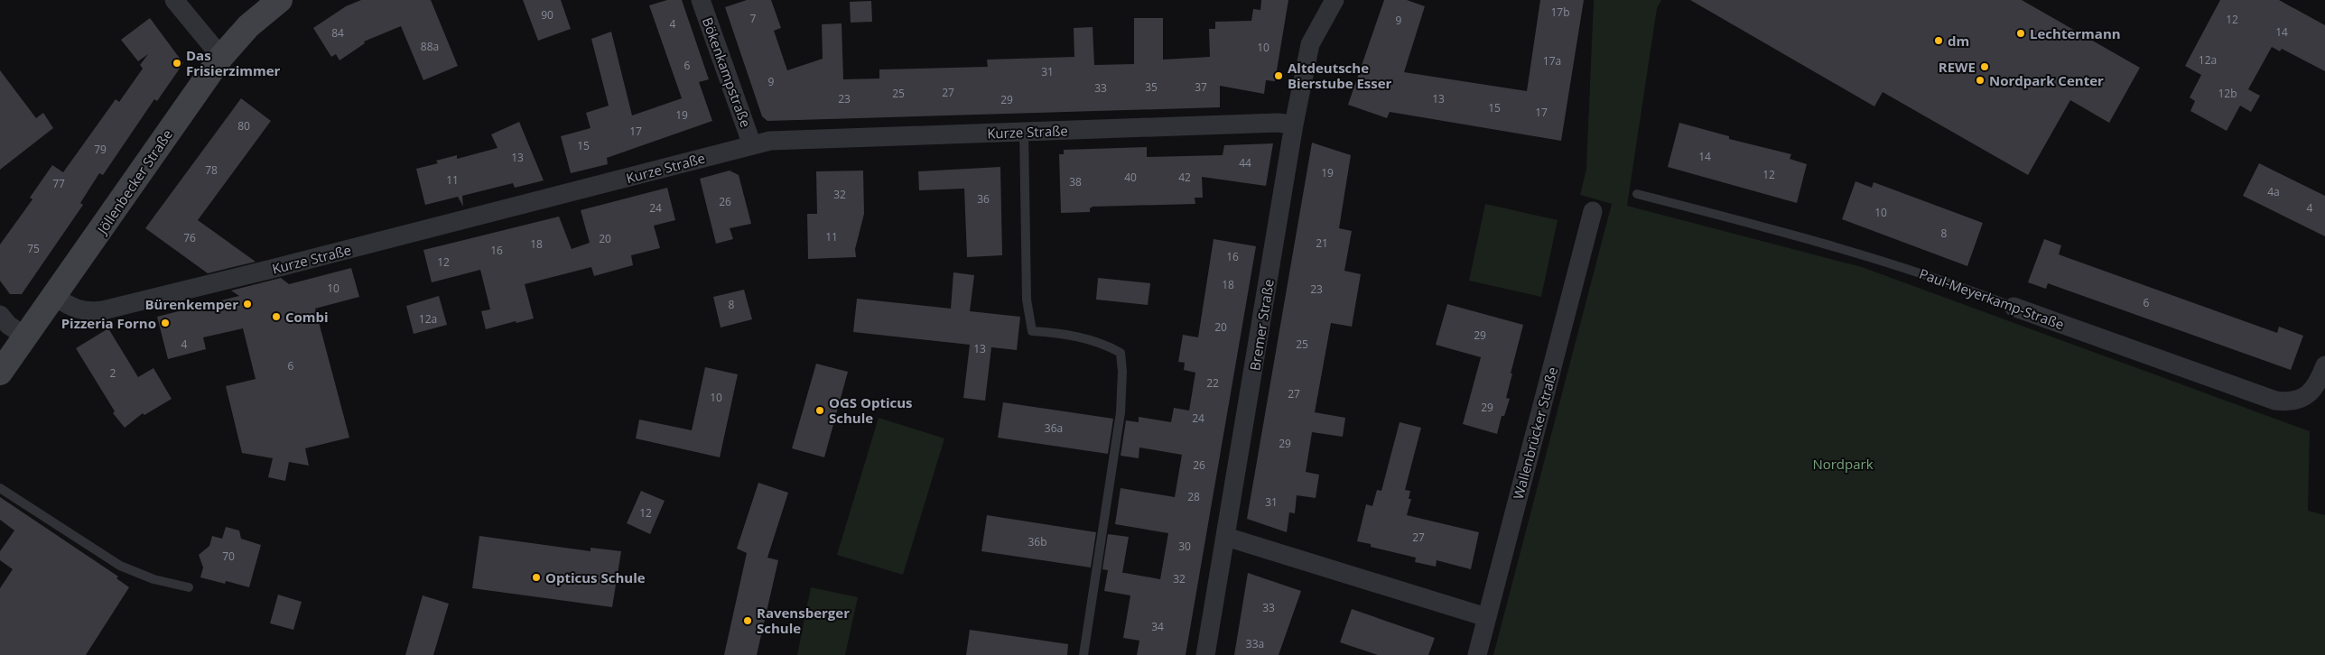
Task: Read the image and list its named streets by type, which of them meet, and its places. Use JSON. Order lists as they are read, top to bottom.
{
  "streets": {
    "main road": ["Jöllenbecker Straße"],
    "street": [
      "Bökenkampstraße",
      "Kurze Straße",
      "Paul-Meyerkamp-Straße",
      "Bremer Straße",
      "Wallenbrücker Straße"
    ]
  },
  "crossings": [
    ["Bökenkampstraße", "Kurze Straße"],
    ["Kurze Straße", "Jöllenbecker Straße"],
    ["Kurze Straße", "Bremer Straße"]
  ],
  "parks": ["Nordpark"],
  "places": [
    "Lechtermann",
    "dm",
    "Das Frisierzimmer",
    "REWE",
    "Altdeutsche Bierstube Esser",
    "Nordpark Center",
    "Bürenkemper",
    "Combi",
    "Pizzeria Forno",
    "OGS Opticus Schule",
    "Opticus Schule",
    "Ravensberger Schule"
  ],
  "house_numbers": [
    "17b",
    "90",
    "7",
    "12",
    "9",
    "4",
    "14",
    "84",
    "88a",
    "10",
    "12a",
    "17a",
    "6",
    "31",
    "9",
    "35",
    "37",
    "33",
    "27",
    "25",
    "12b",
    "23",
    "13",
    "29",
    "15",
    "17",
    "19",
    "80",
    "17",
    "15",
    "79",
    "14",
    "13",
    "44",
    "78",
    "19",
    "12",
    "40",
    "42",
    "11",
    "38",
    "77",
    "4a",
    "32",
    "36",
    "26",
    "24",
    "4",
    "10",
    "8",
    "11",
    "76",
    "20",
    "21",
    "18",
    "75",
    "16",
    "16",
    "12",
    "18",
    "10",
    "23",
    "6",
    "8",
    "12a",
    "20",
    "29",
    "4",
    "25",
    "13",
    "6",
    "2",
    "22",
    "27",
    "10",
    "29",
    "24",
    "36a",
    "29",
    "26",
    "28",
    "31",
    "12",
    "27",
    "36b",
    "30",
    "70",
    "32",
    "33",
    "34",
    "33a"
  ]
}
